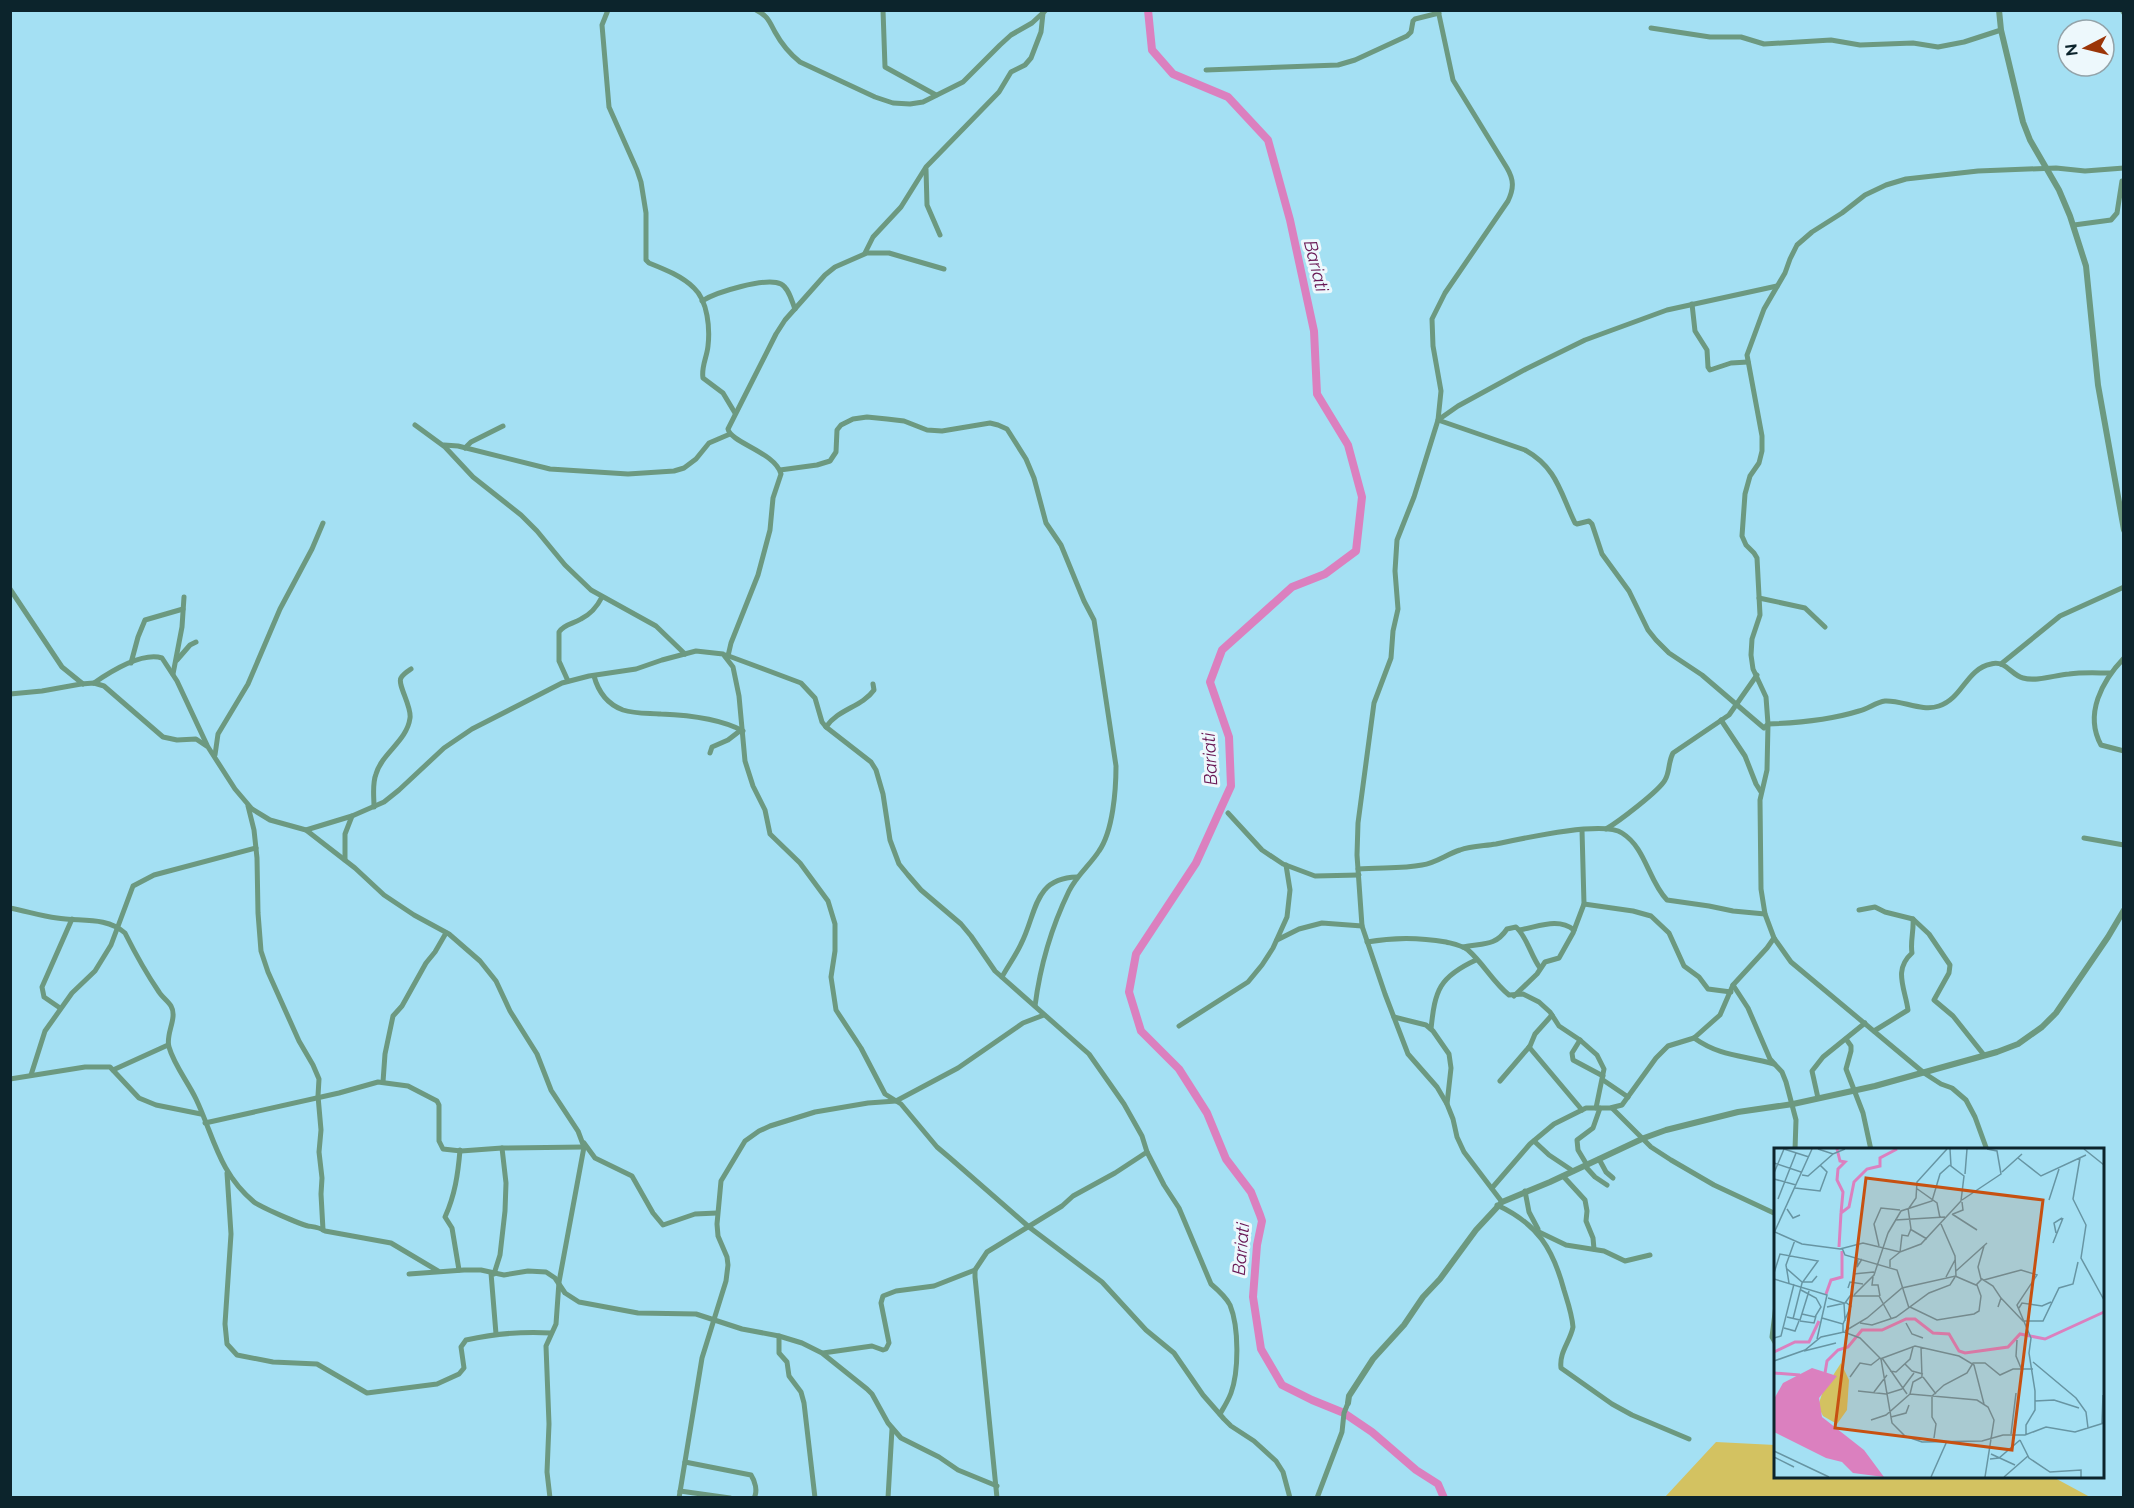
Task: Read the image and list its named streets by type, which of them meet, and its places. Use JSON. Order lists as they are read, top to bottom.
{
  "water": ["Bariati"],
  "north": "left"
}
